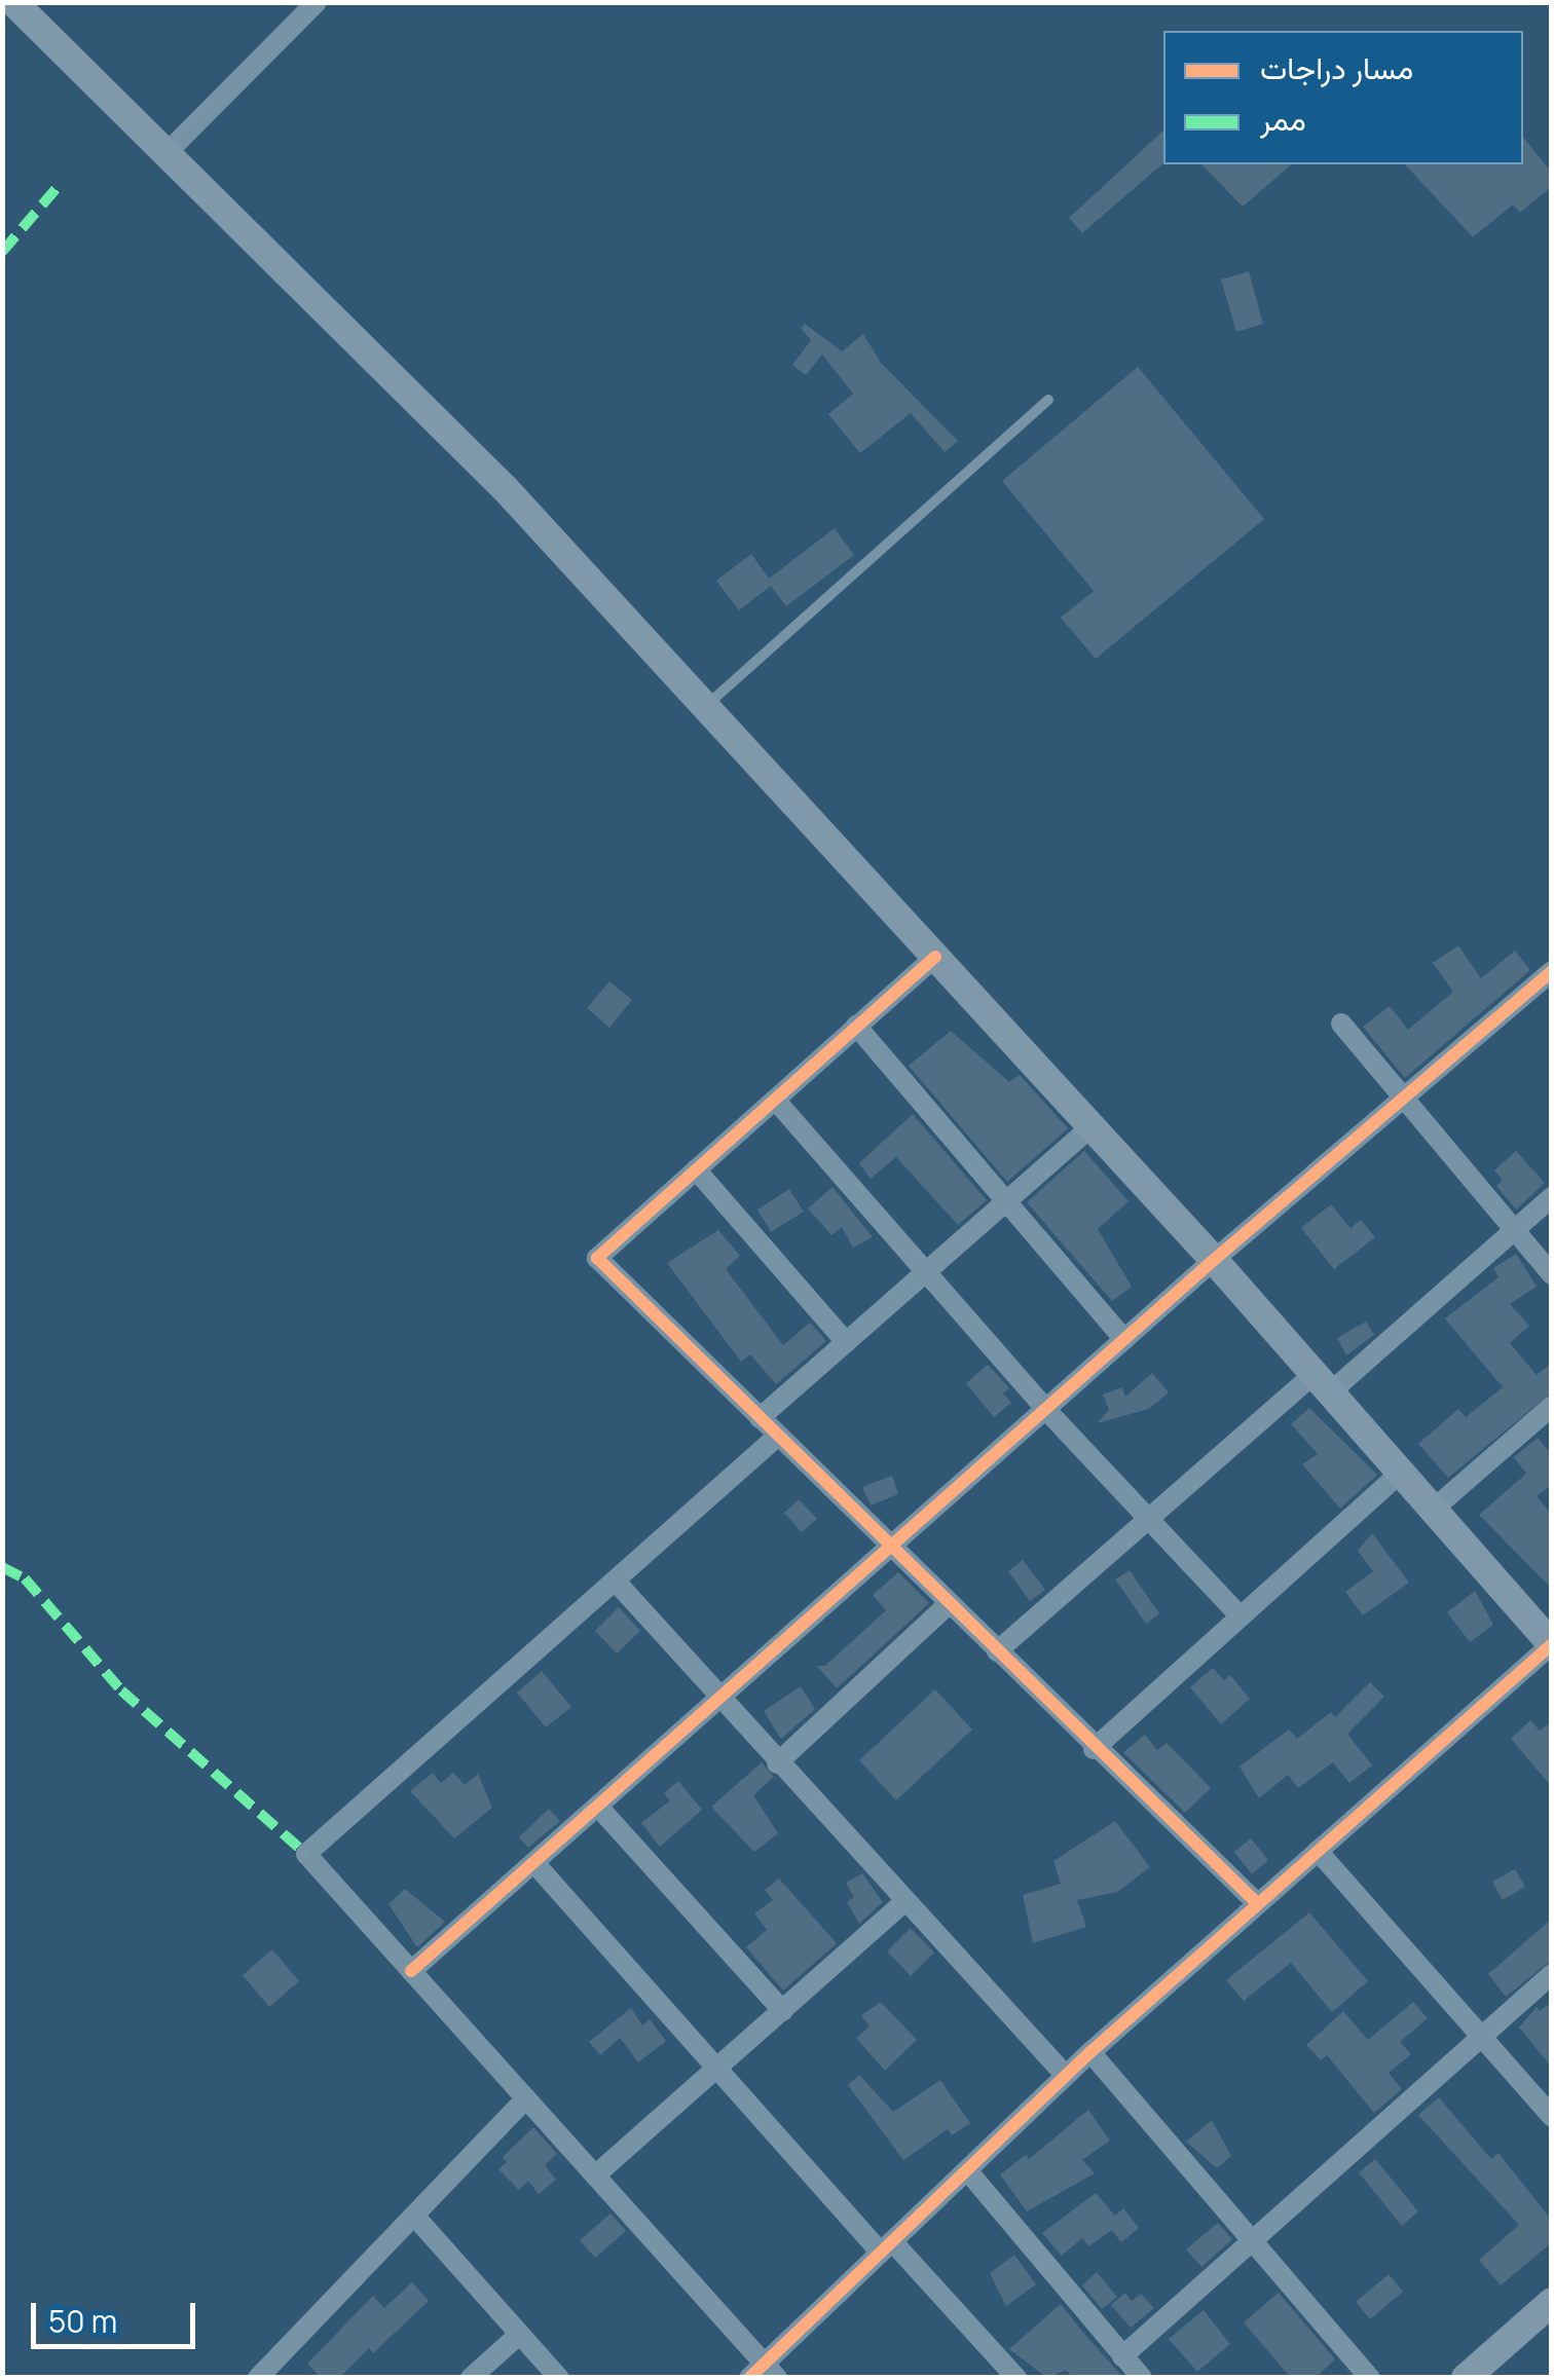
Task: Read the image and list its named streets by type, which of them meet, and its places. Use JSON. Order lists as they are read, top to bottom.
{
  "legend": ["مسار دراجات", "ممر"],
  "scale_bar": "50 m"
}
